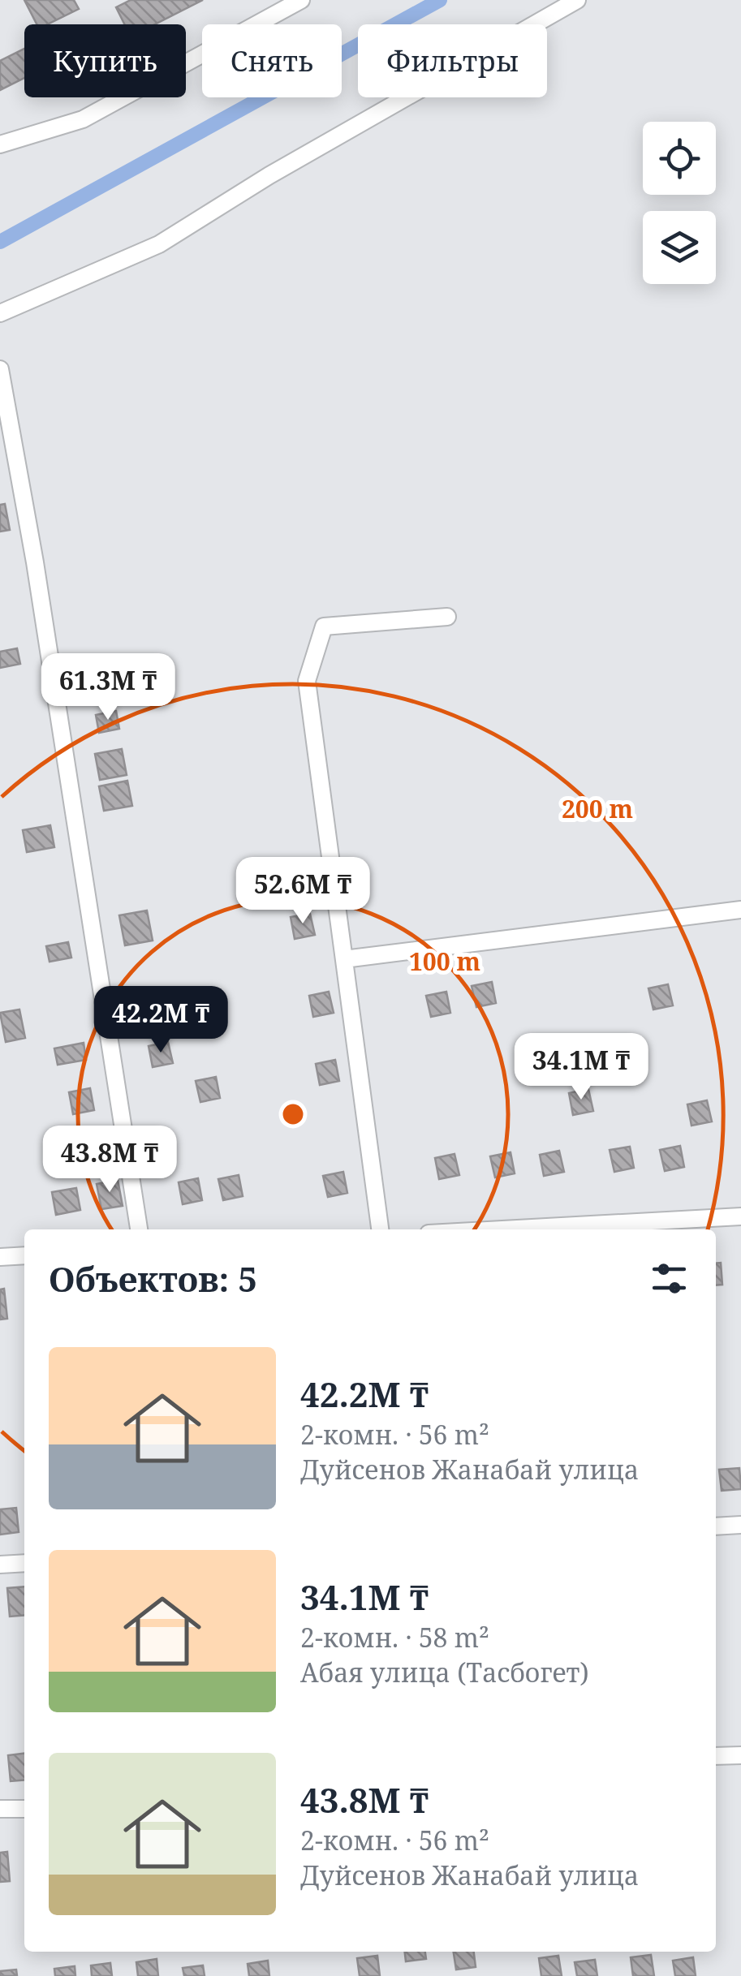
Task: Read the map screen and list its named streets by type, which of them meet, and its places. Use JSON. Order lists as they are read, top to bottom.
{
  "page": {
    "chip": ["Купить", "Снять", "Фильтры"],
    "price": [
      "61.3M ₸",
      "52.6M ₸",
      "42.2M ₸",
      "34.1M ₸",
      "43.8M ₸"
    ],
    "heading": "Объектов: 5",
    "list": [
      {
        "name": "42.2M ₸",
        "note": "2-комн. · 56 m² · Дуйсенов Жанабай улица"
      },
      {
        "name": "34.1M ₸",
        "note": "2-комн. · 58 m² · Абая улица (Тасбогет)"
      },
      {
        "name": "43.8M ₸",
        "note": "2-комн. · 56 m² · Дуйсенов Жанабай улица"
      }
    ]
  },
  "rings": ["200 m", "100 m"]
}
